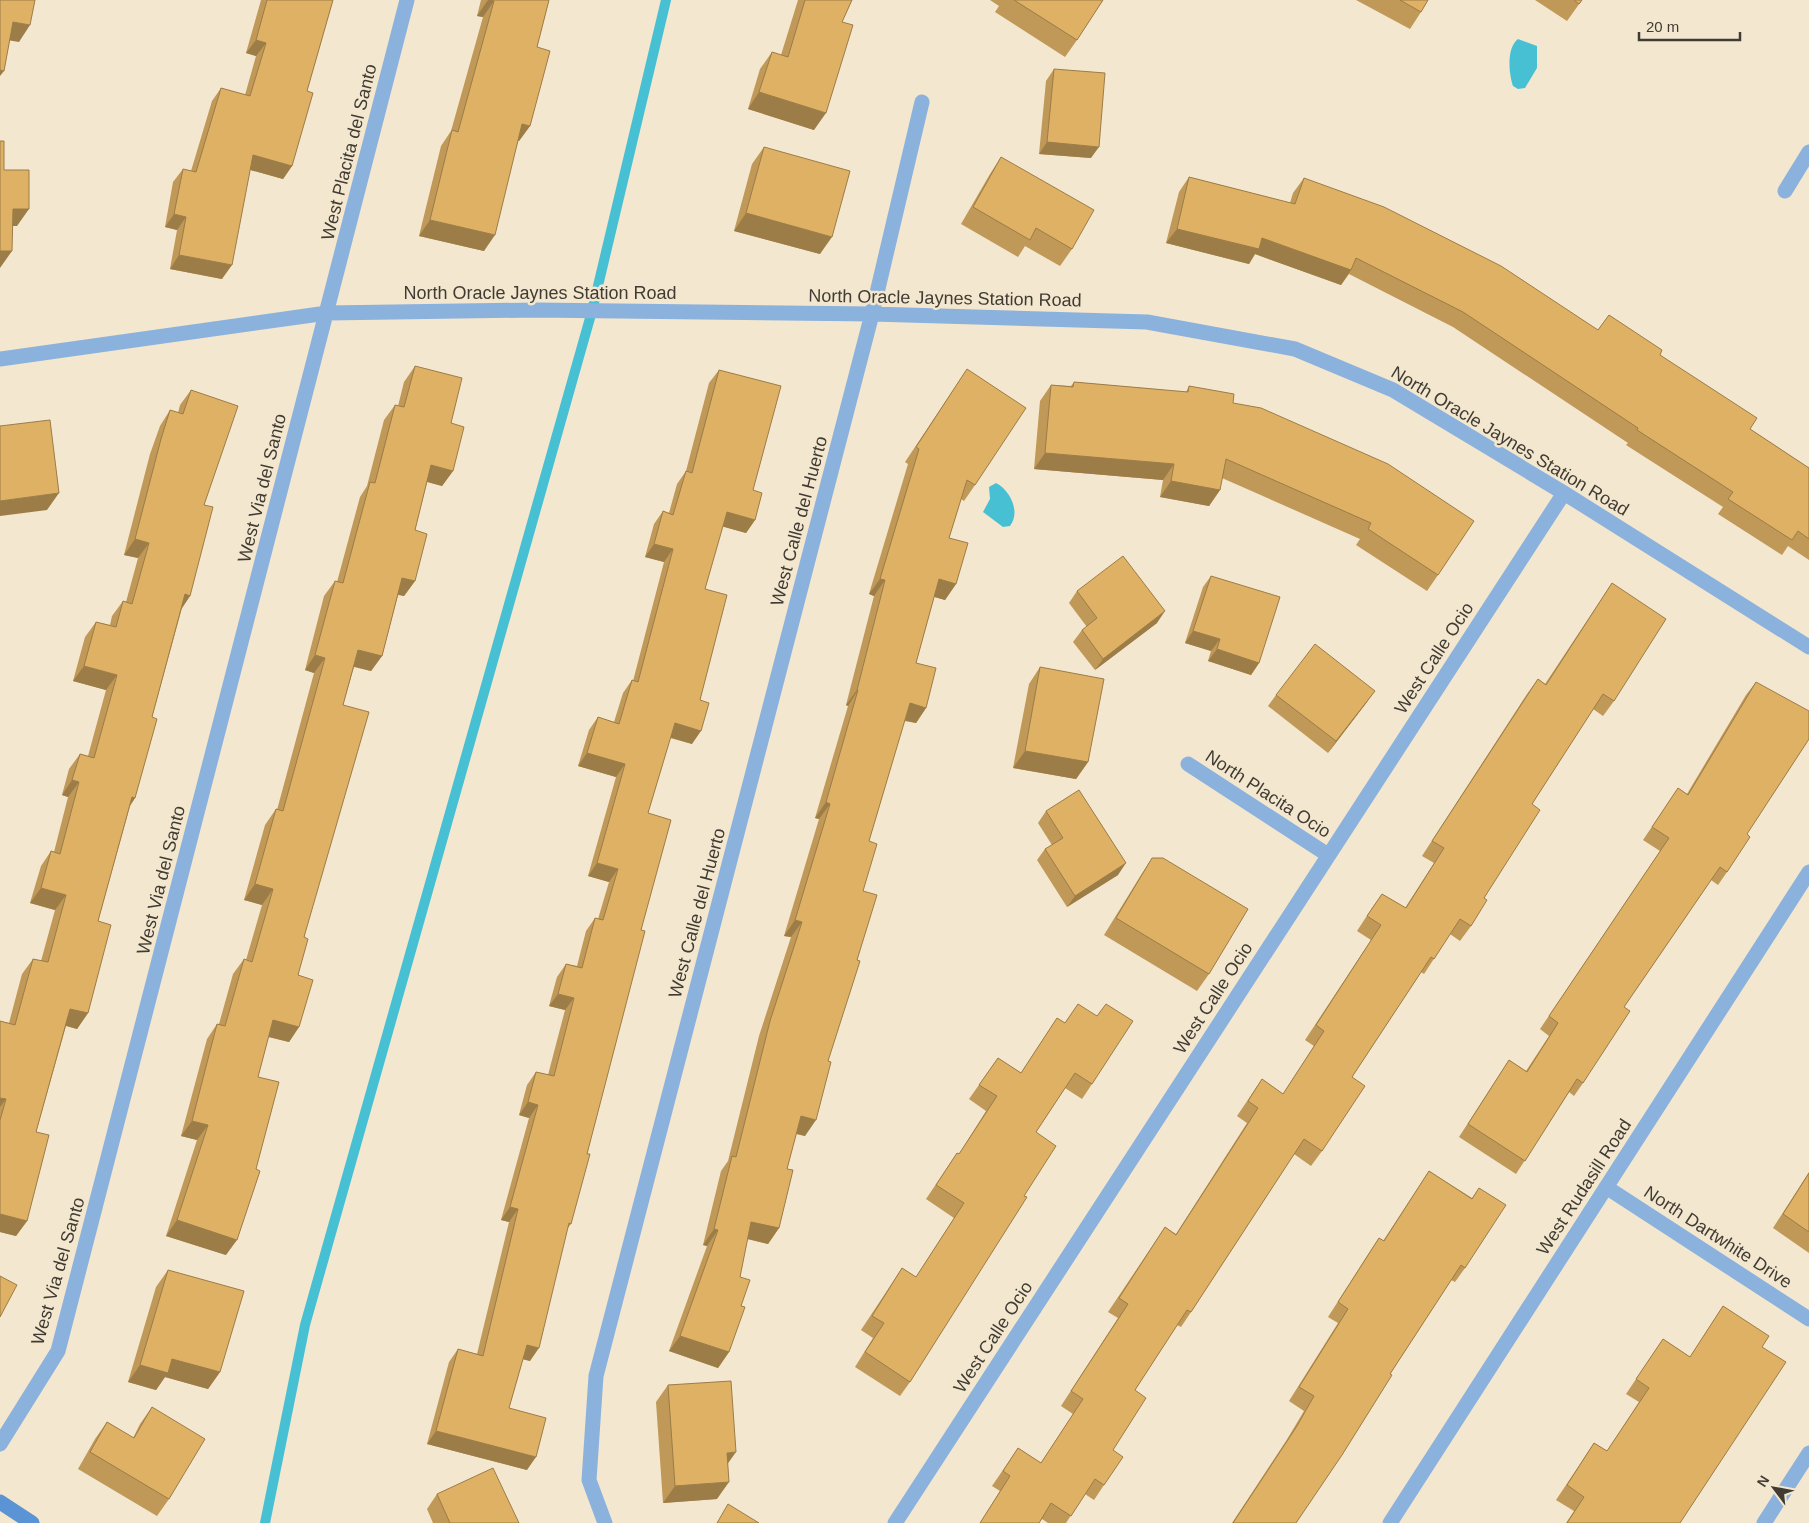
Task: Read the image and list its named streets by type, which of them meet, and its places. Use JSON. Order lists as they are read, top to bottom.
{
  "streets": {
    "street": [
      "West Placita del Santo",
      "North Oracle Jaynes Station Road",
      "West Via del Santo",
      "West Calle del Huerto",
      "West Calle Ocio",
      "North Placita Ocio",
      "West Rudasill Road",
      "North Dartwhite Drive"
    ]
  },
  "crossings": [
    ["West Placita del Santo", "North Oracle Jaynes Station Road"],
    ["West Placita del Santo", "West Via del Santo"],
    ["North Oracle Jaynes Station Road", "West Via del Santo"],
    ["North Oracle Jaynes Station Road", "West Calle del Huerto"],
    ["North Oracle Jaynes Station Road", "West Calle Ocio"],
    ["West Calle Ocio", "North Placita Ocio"],
    ["West Rudasill Road", "North Dartwhite Drive"]
  ],
  "scale_bar": "20 m",
  "north": "top left"
}
